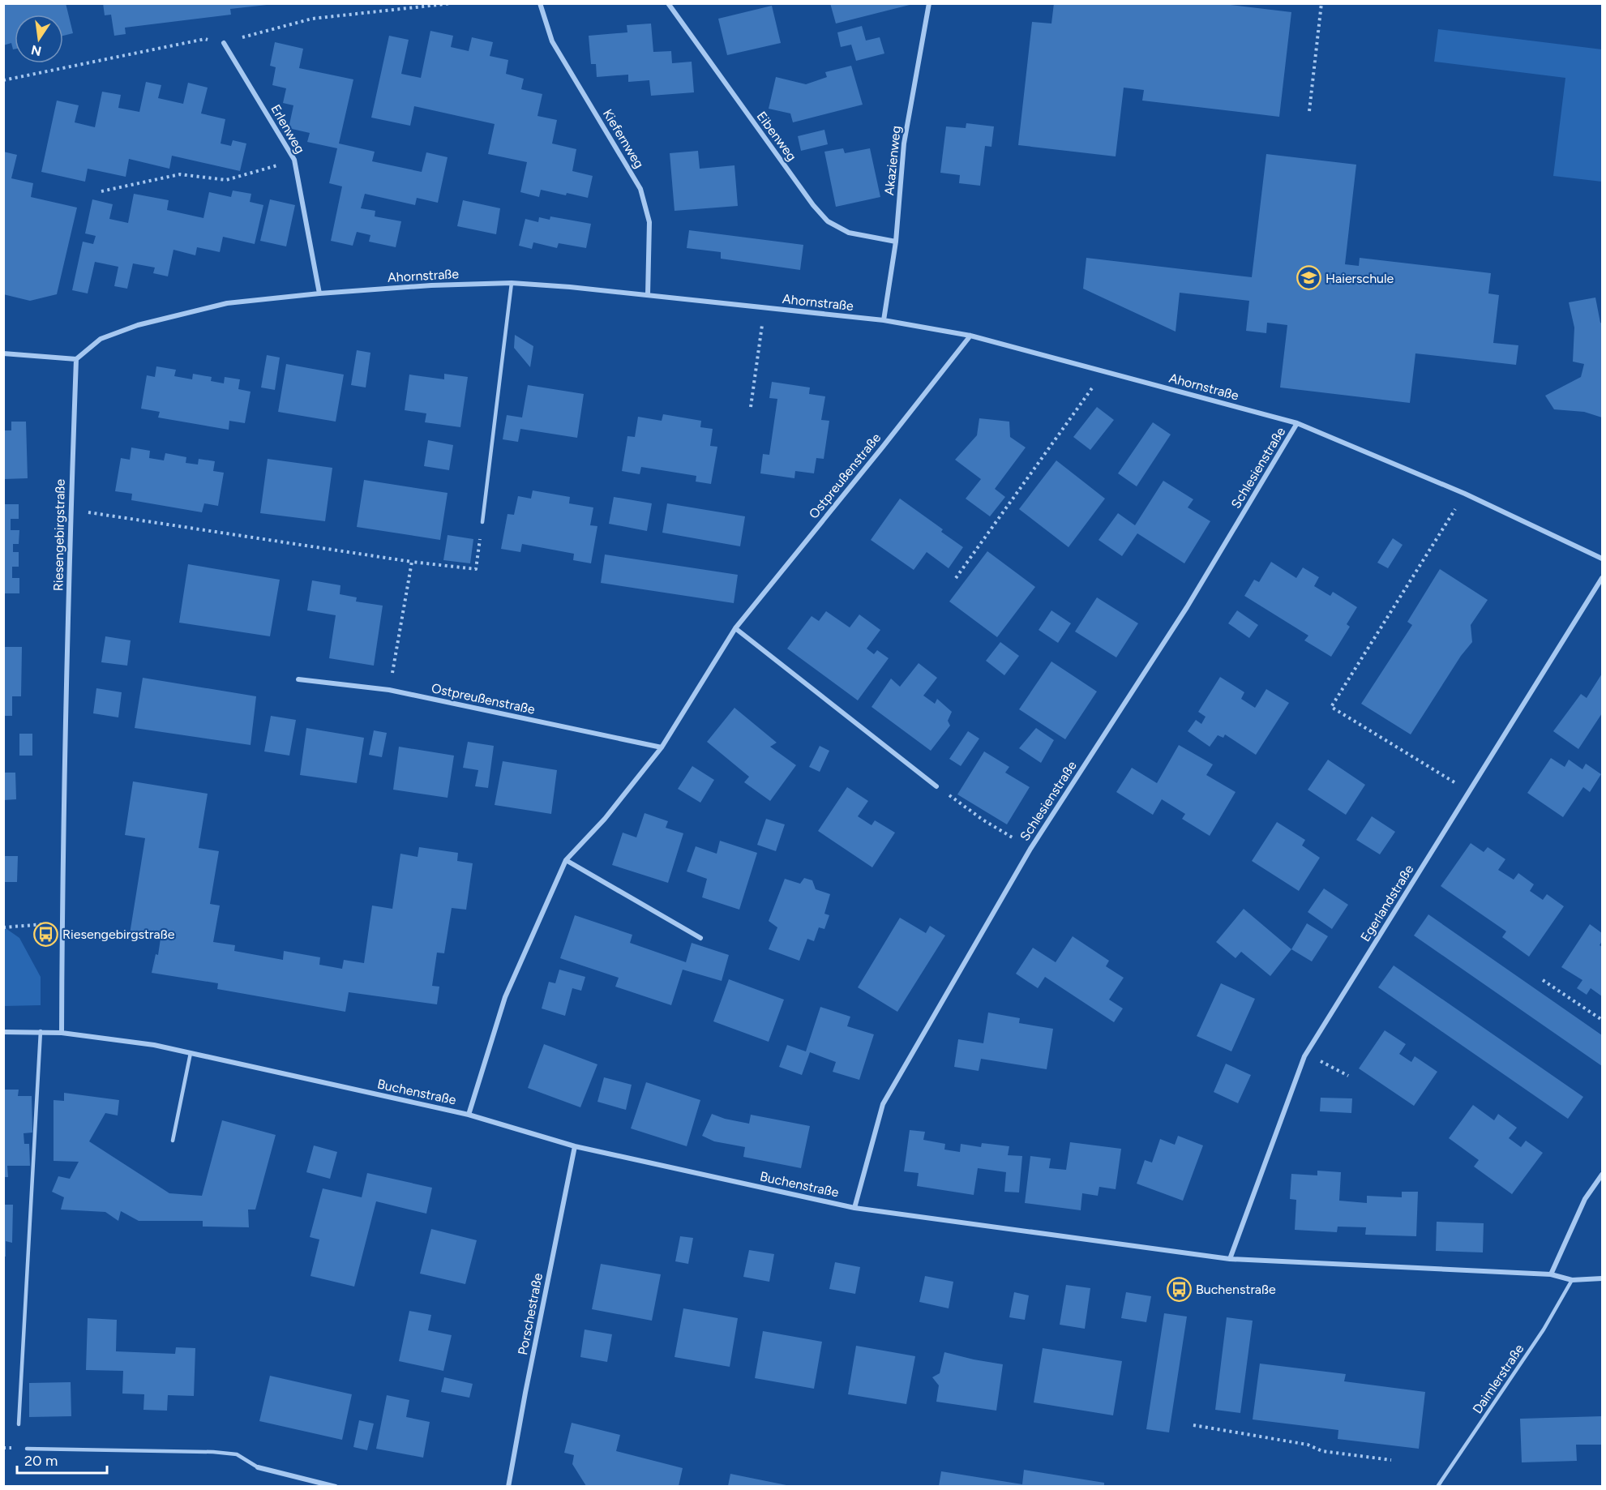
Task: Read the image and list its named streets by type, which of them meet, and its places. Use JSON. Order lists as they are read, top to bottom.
{
  "streets": {
    "street": [
      "Erlenweg",
      "Eibenweg",
      "Kiefernweg",
      "Akazienweg",
      "Ahornstraße",
      "Schlesienstraße",
      "Ostpreußenstraße",
      "Riesengebirgstraße",
      "Egerlandstraße",
      "Buchenstraße",
      "Porschestraße"
    ],
    "lane": ["Daimlerstraße"]
  },
  "crossings": [
    ["Erlenweg", "Ahornstraße"],
    ["Eibenweg", "Akazienweg"],
    ["Kiefernweg", "Ahornstraße"],
    ["Akazienweg", "Ahornstraße"],
    ["Ahornstraße", "Schlesienstraße"],
    ["Ahornstraße", "Ostpreußenstraße"],
    ["Ahornstraße", "Riesengebirgstraße"],
    ["Schlesienstraße", "Buchenstraße"],
    ["Ostpreußenstraße", "Buchenstraße"],
    ["Riesengebirgstraße", "Buchenstraße"],
    ["Egerlandstraße", "Buchenstraße"],
    ["Buchenstraße", "Porschestraße"],
    ["Buchenstraße", "Daimlerstraße"]
  ],
  "places": {
    "school or university": ["Haierschule"],
    "bus stop": ["Riesengebirgstraße", "Buchenstraße"]
  },
  "scale_bar": "20 m",
  "north": "bottom"
}
